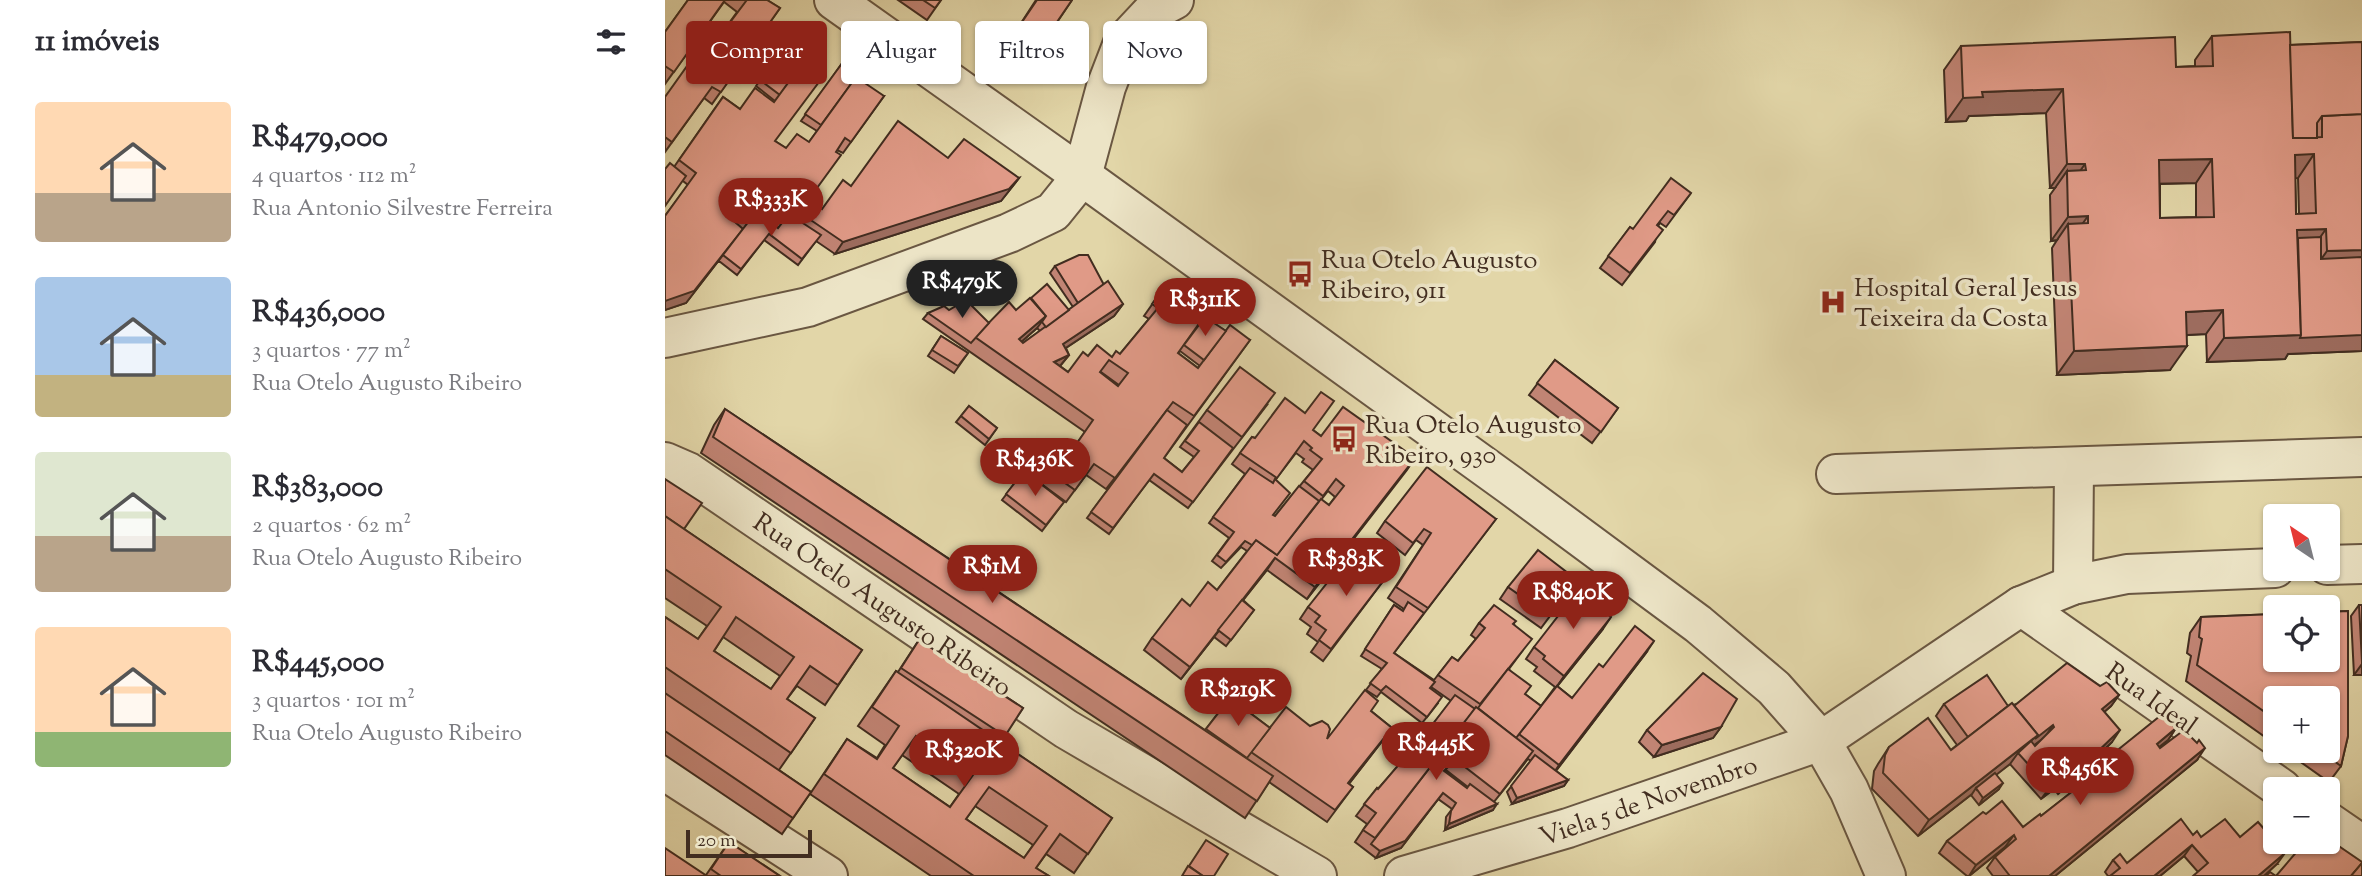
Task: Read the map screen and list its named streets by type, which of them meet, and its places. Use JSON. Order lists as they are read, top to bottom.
{
  "streets": {
    "street": ["Rua Otelo Augusto Ribeiro", "Rua Ideal", "Viela 5 de Novembro"]
  },
  "crossings": [
    ["Rua Ideal", "Viela 5 de Novembro"]
  ],
  "places": {
    "bus stop": ["Rua Otelo Augusto Ribeiro, 911", "Rua Otelo Augusto Ribeiro, 930"],
    "hospital": ["Hospital Geral Jesus Teixeira da Costa"]
  },
  "scale_bar": "20 m",
  "north": "top left",
  "page": {
    "heading": "11 imóveis",
    "chip": [
      "Comprar",
      "Alugar",
      "Filtros",
      "Novo"
    ],
    "list": [
      {
        "name": "R$479,000",
        "note": "4 quartos · 112 m² · Rua Antonio Silvestre Ferreira"
      },
      {
        "name": "R$436,000",
        "note": "3 quartos · 77 m² · Rua Otelo Augusto Ribeiro"
      },
      {
        "name": "R$383,000",
        "note": "2 quartos · 62 m² · Rua Otelo Augusto Ribeiro"
      },
      {
        "name": "R$445,000",
        "note": "3 quartos · 101 m² · Rua Otelo Augusto Ribeiro"
      }
    ],
    "price": [
      "R$333K",
      "R$479K",
      "R$311K",
      "R$436K",
      "R$383K",
      "R$1M",
      "R$840K",
      "R$219K",
      "R$445K",
      "R$320K",
      "R$456K"
    ],
    "map_buttons": ["+", "−"],
    "scale": "20 m"
  }
}
